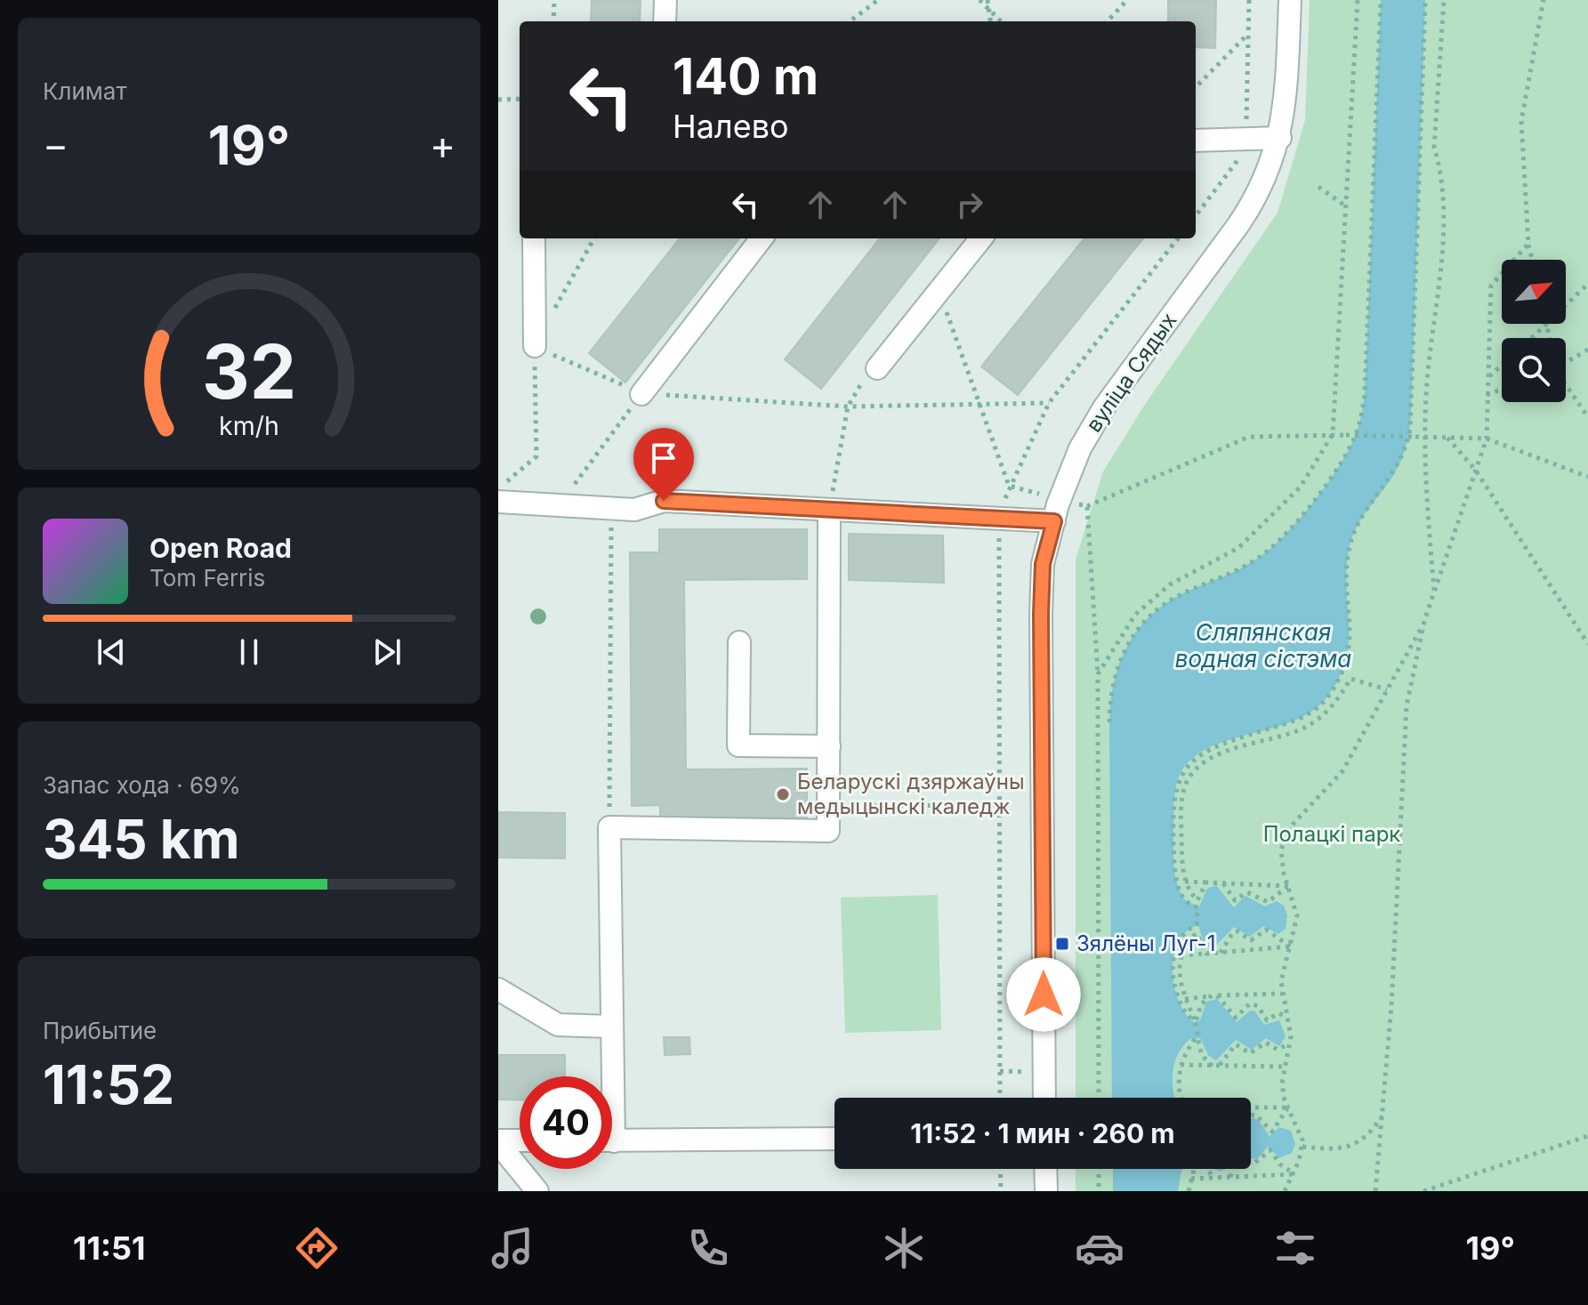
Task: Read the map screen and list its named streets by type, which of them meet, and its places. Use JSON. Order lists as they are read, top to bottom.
{
  "streets": {
    "street": ["вуліца Сядых"]
  },
  "water": ["Сляпянская водная сістэма"],
  "parks": ["Полацкі парк"],
  "places": {
    "other": ["Беларускі дзяржаўны медыцынскі каледж"],
    "transit": ["Зялёны Луг-1"]
  },
  "north": "top right",
  "page": {
    "tile": [
      "Климат",
      ["Запас хода · 69%", "345 km"],
      ["Прибытие", "11:52"]
    ],
    "turn": ["140 m", "Налево"],
    "heat": ["−", "19°", "+"],
    "song": ["Open Road", "Tom Ferris"],
    "limit": "40",
    "trip": "11:52 · 1 мин · 260 m",
    "tabs": ["11:51", "19°"],
    "gauge": ["32", "km/h"]
  }
}
